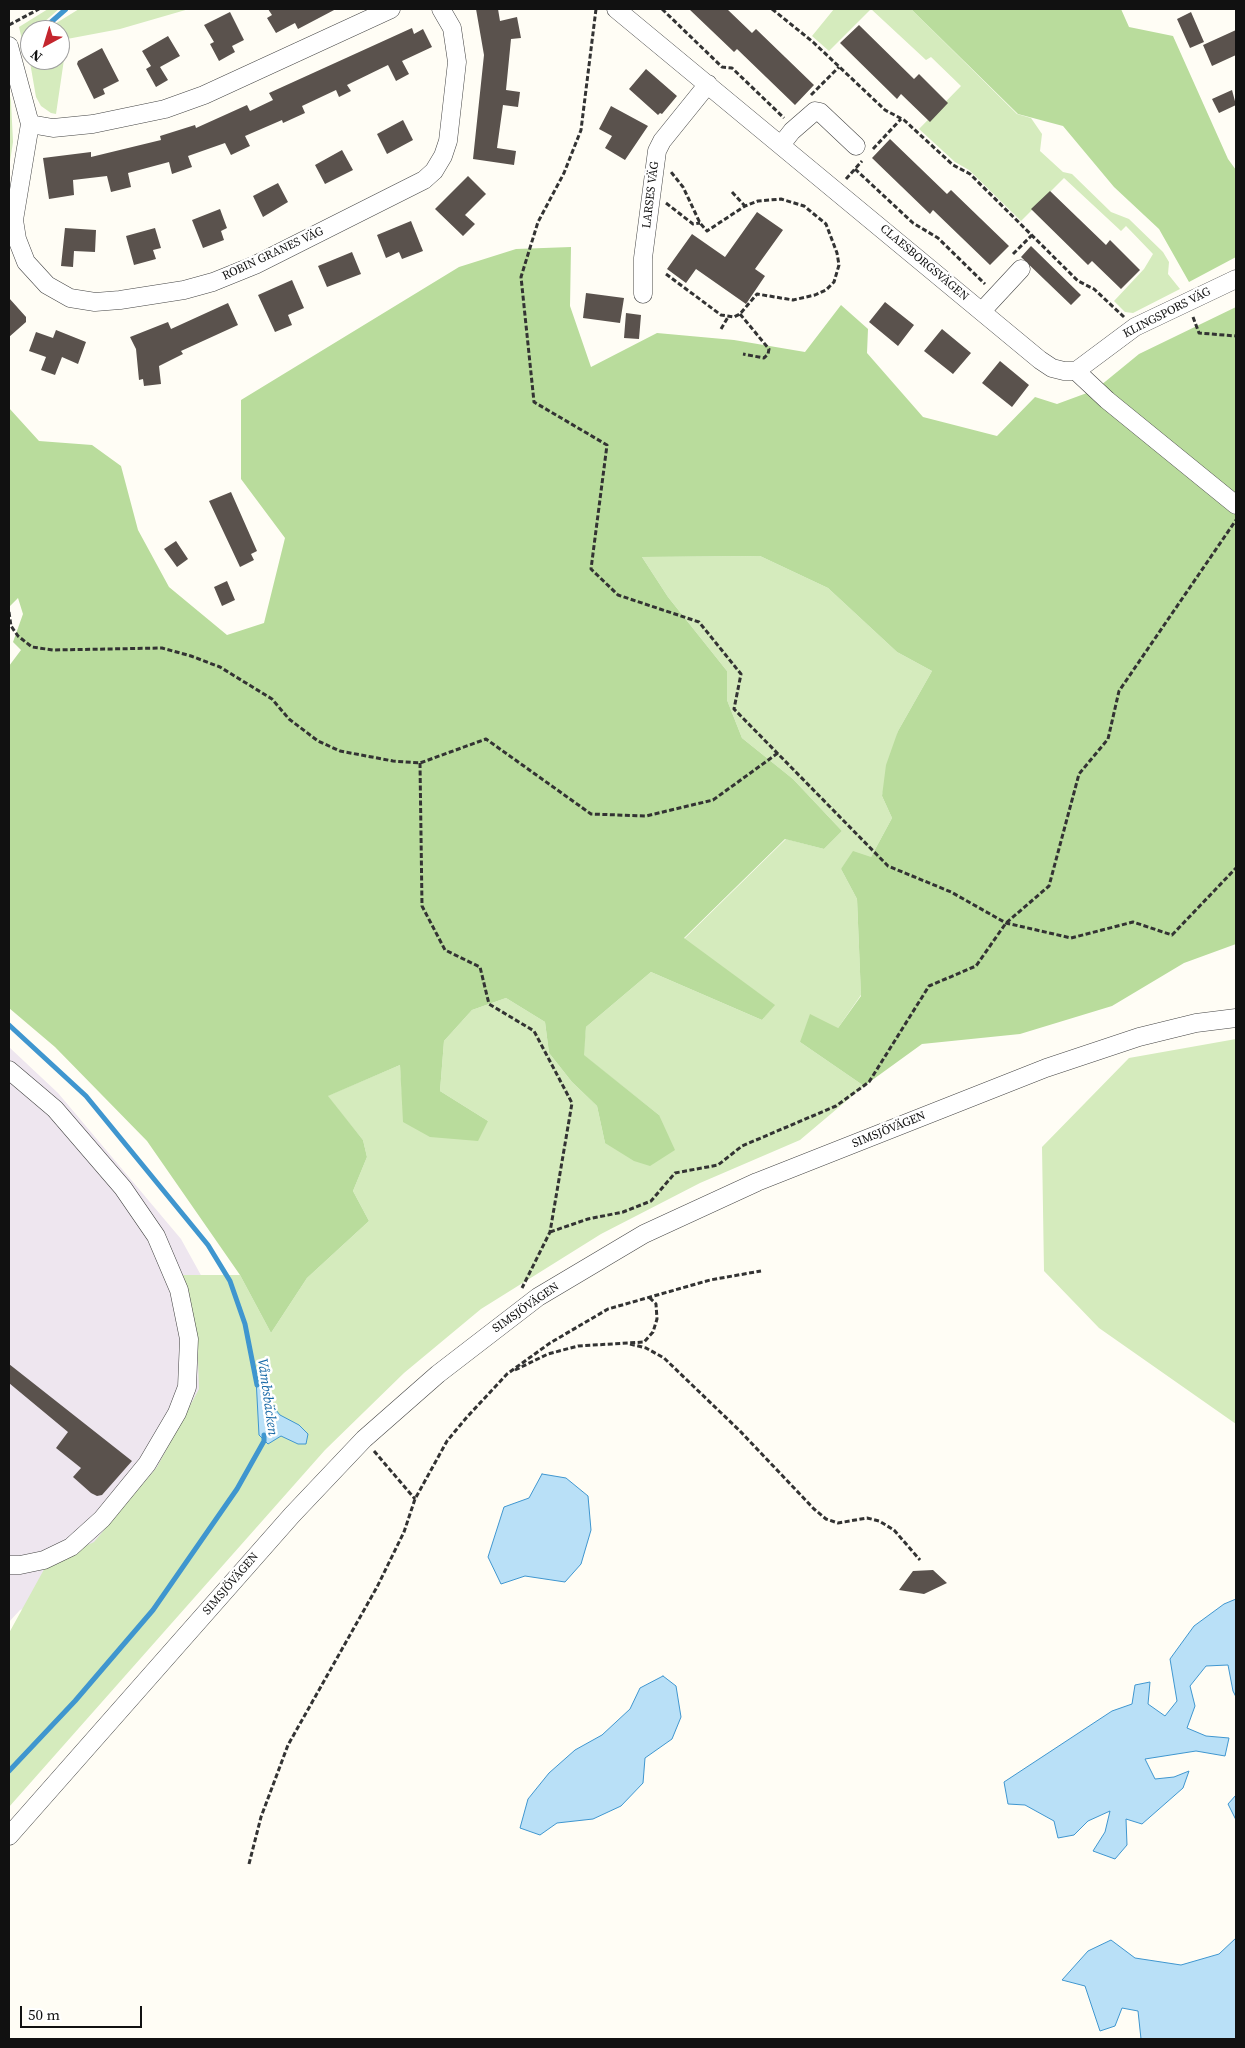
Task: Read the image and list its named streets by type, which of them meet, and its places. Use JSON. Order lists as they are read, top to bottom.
{
  "streets": {
    "street": [
      "LARSES VÄG",
      "ROBIN GRANES VÄG",
      "CLAESBORGSVÄGEN",
      "KLINGSPORS VÄG",
      "SIMSJÖVÄGEN"
    ]
  },
  "crossings": [
    ["LARSES VÄG", "CLAESBORGSVÄGEN"],
    ["CLAESBORGSVÄGEN", "KLINGSPORS VÄG"]
  ],
  "water": ["Våmbsbäcken"],
  "scale_bar": "50 m",
  "north": "bottom left"
}
